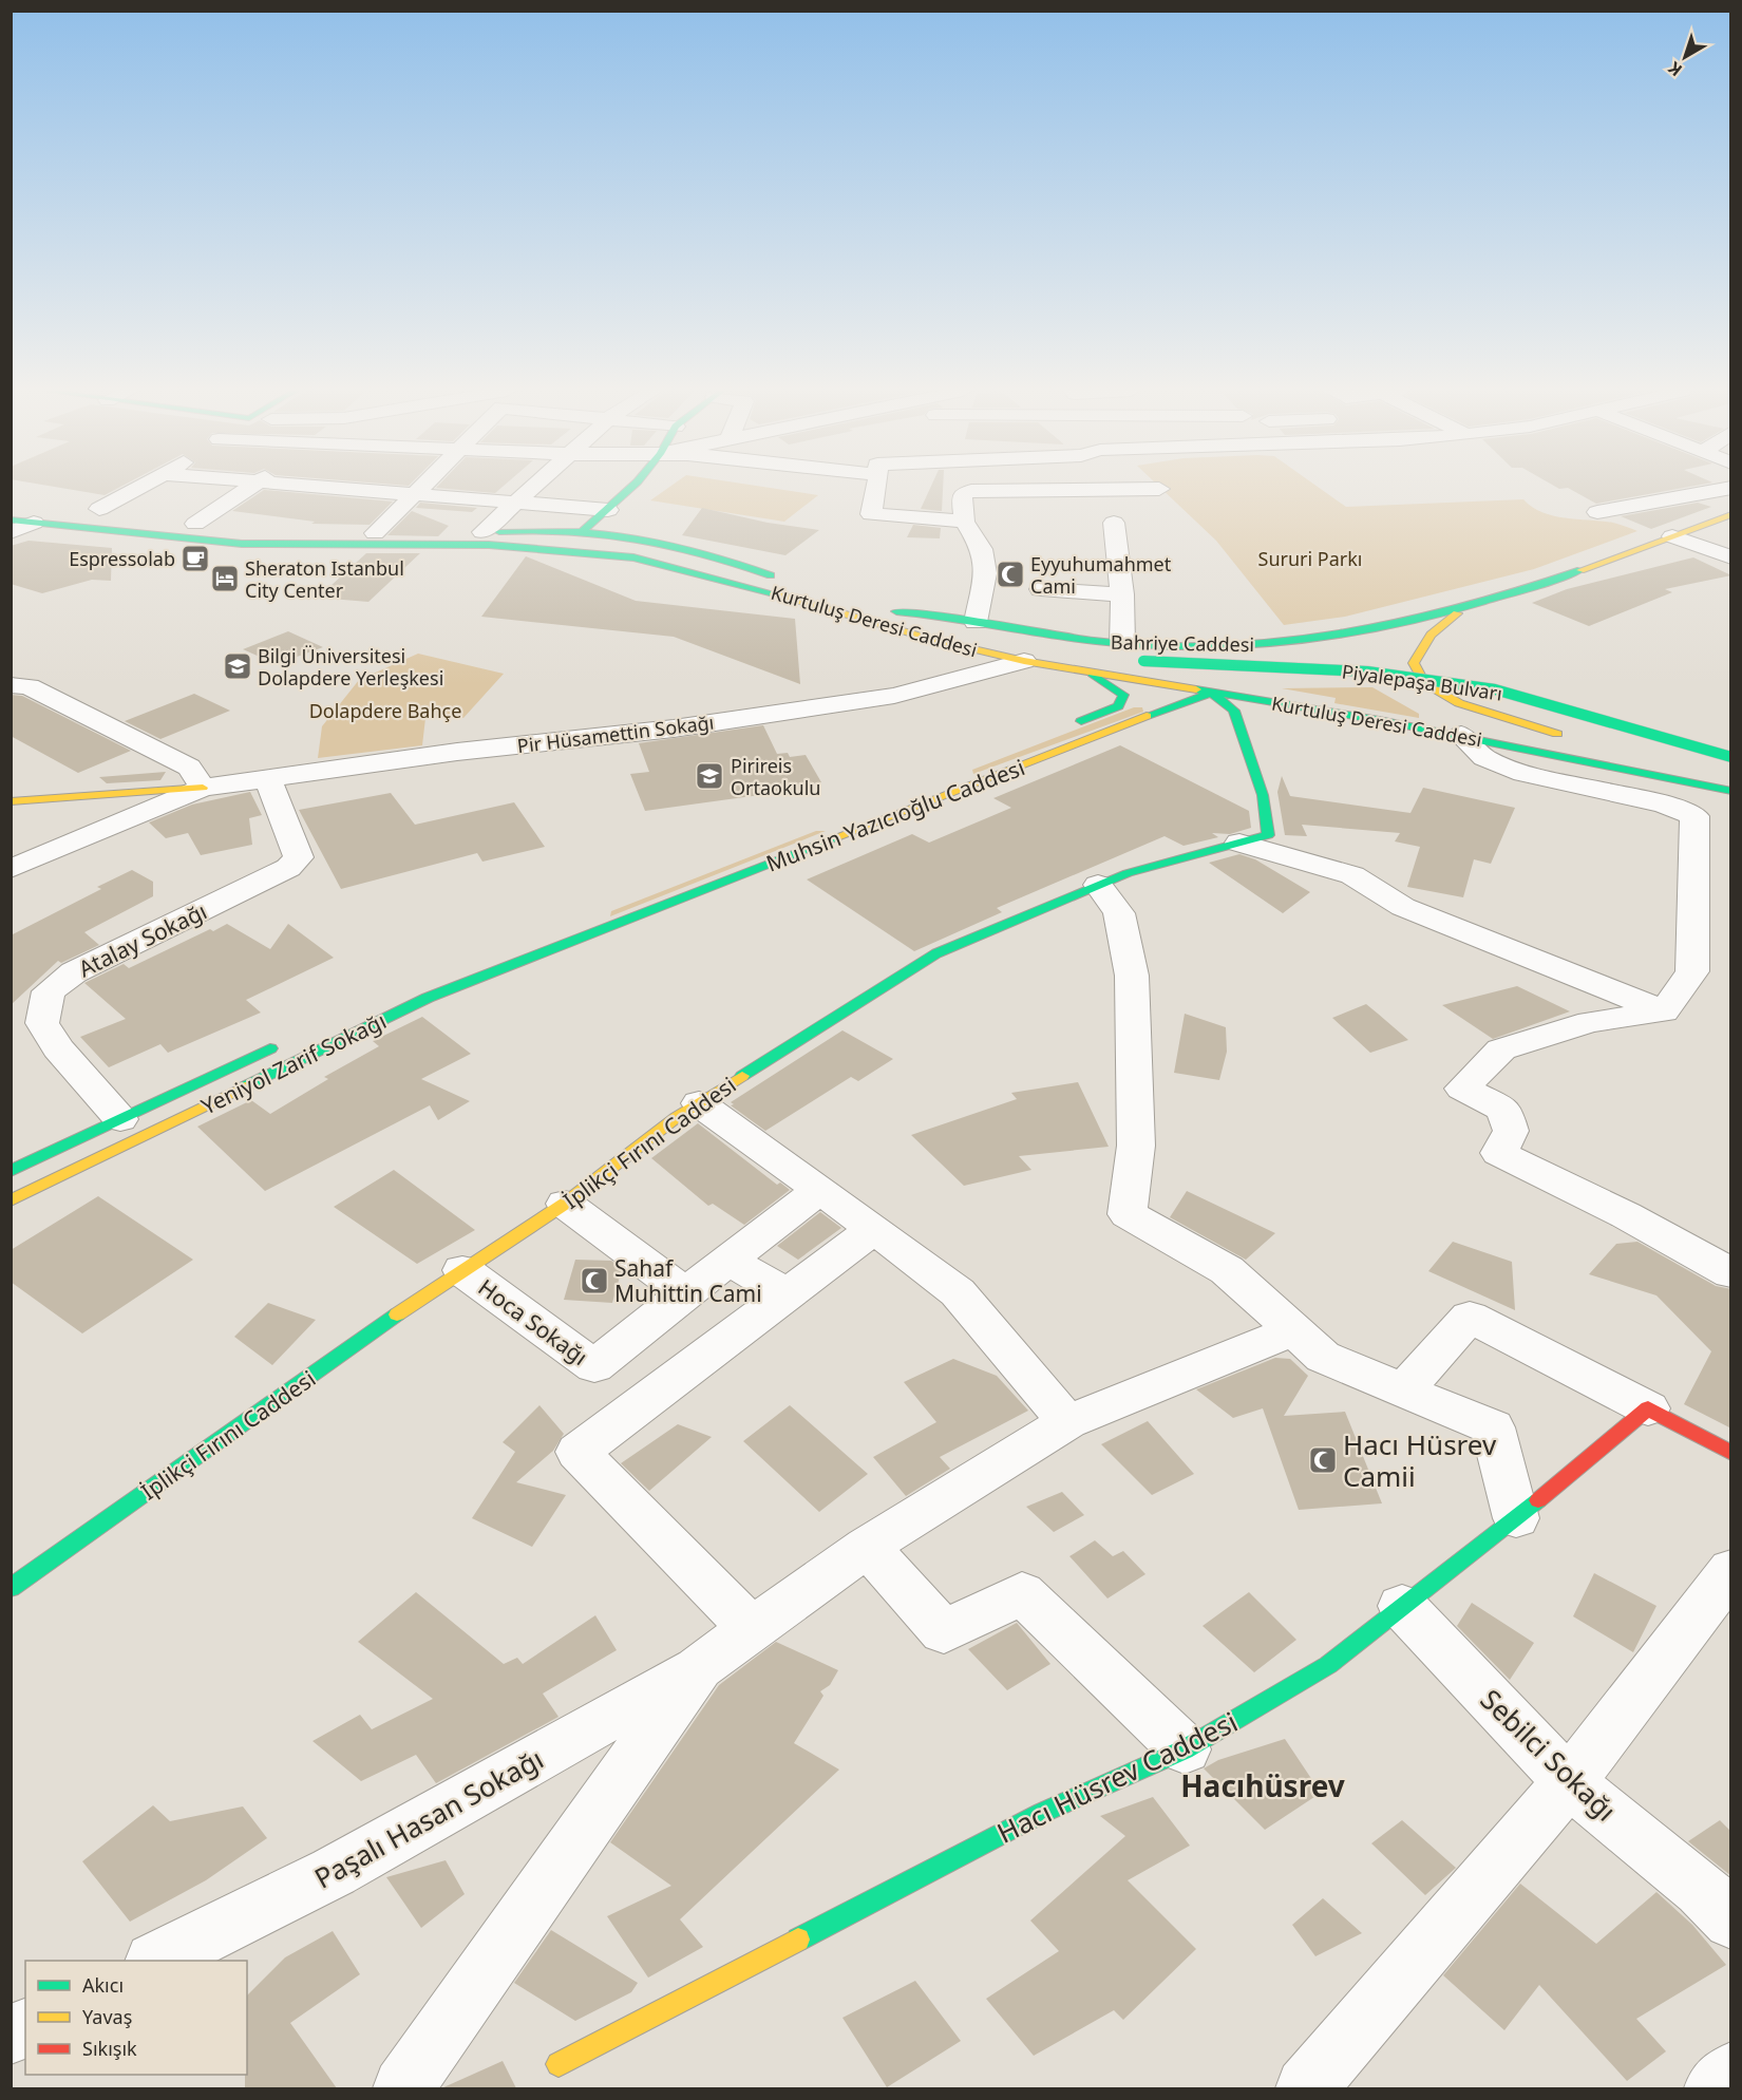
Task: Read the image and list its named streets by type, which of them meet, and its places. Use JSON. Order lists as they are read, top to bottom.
{
  "streets": {
    "main road": [
      "Kurtuluş Deresi Caddesi",
      "Bahriye Caddesi",
      "Piyalepaşa Bulvarı",
      "Muhsin Yazıcıoğlu Caddesi",
      "Yeniyol Zarif Sokağı",
      "İplikçi Fırını Caddesi",
      "Hacı Hüsrev Caddesi"
    ],
    "street": [
      "Pir Hüsamettin Sokağı",
      "Atalay Sokağı",
      "Hoca Sokağı",
      "Sebilci Sokağı",
      "Paşalı Hasan Sokağı"
    ]
  },
  "crossings": [
    ["Kurtuluş Deresi Caddesi", "Bahriye Caddesi"],
    ["Kurtuluş Deresi Caddesi", "Piyalepaşa Bulvarı"],
    ["Kurtuluş Deresi Caddesi", "Pir Hüsamettin Sokağı"],
    ["Kurtuluş Deresi Caddesi", "Muhsin Yazıcıoğlu Caddesi"],
    ["Kurtuluş Deresi Caddesi", "İplikçi Fırını Caddesi"],
    ["Pir Hüsamettin Sokağı", "Atalay Sokağı"],
    ["Muhsin Yazıcıoğlu Caddesi", "Yeniyol Zarif Sokağı"],
    ["Muhsin Yazıcıoğlu Caddesi", "İplikçi Fırını Caddesi"],
    ["Atalay Sokağı", "Yeniyol Zarif Sokağı"],
    ["İplikçi Fırını Caddesi", "Hoca Sokağı"],
    ["Sebilci Sokağı", "Hacı Hüsrev Caddesi"]
  ],
  "districts": ["Hacıhüsrev"],
  "parks": ["Sururi Parkı", "Dolapdere Bahçe"],
  "places": {
    "cafe": ["Espressolab"],
    "mosque": ["Eyyuhumahmet Cami", "Sahaf Muhittin Cami", "Hacı Hüsrev Camii"],
    "hotel": ["Sheraton Istanbul City Center"],
    "school or university": ["Bilgi Üniversitesi Dolapdere Yerleşkesi", "Pirireis Ortaokulu"]
  },
  "legend": ["Akıcı", "Yavaş", "Sıkışık"],
  "north": "bottom left"
}
